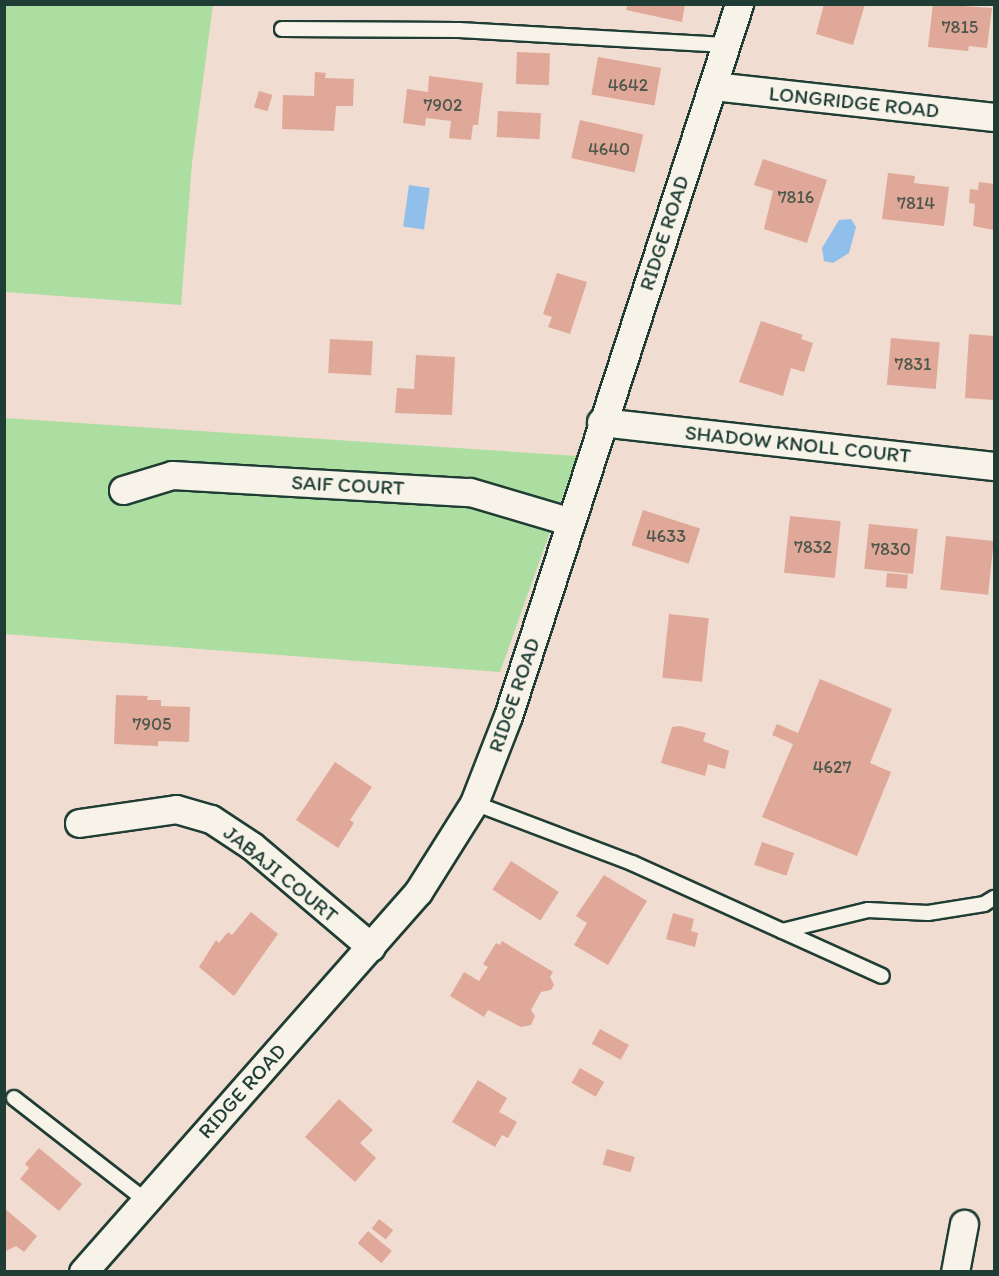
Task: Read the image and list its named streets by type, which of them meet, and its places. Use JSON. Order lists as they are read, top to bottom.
{
  "streets": {
    "street": [
      "LONGRIDGE ROAD",
      "RIDGE ROAD",
      "SHADOW KNOLL COURT",
      "SAIF COURT",
      "JABAJI COURT"
    ]
  },
  "crossings": [
    ["LONGRIDGE ROAD", "RIDGE ROAD"],
    ["RIDGE ROAD", "SHADOW KNOLL COURT"],
    ["RIDGE ROAD", "SAIF COURT"],
    ["RIDGE ROAD", "JABAJI COURT"]
  ],
  "house_numbers": [
    "7815",
    "4642",
    "7902",
    "4640",
    "7816",
    "7814",
    "7831",
    "4633",
    "7832",
    "7830",
    "7905",
    "4627"
  ]
}
